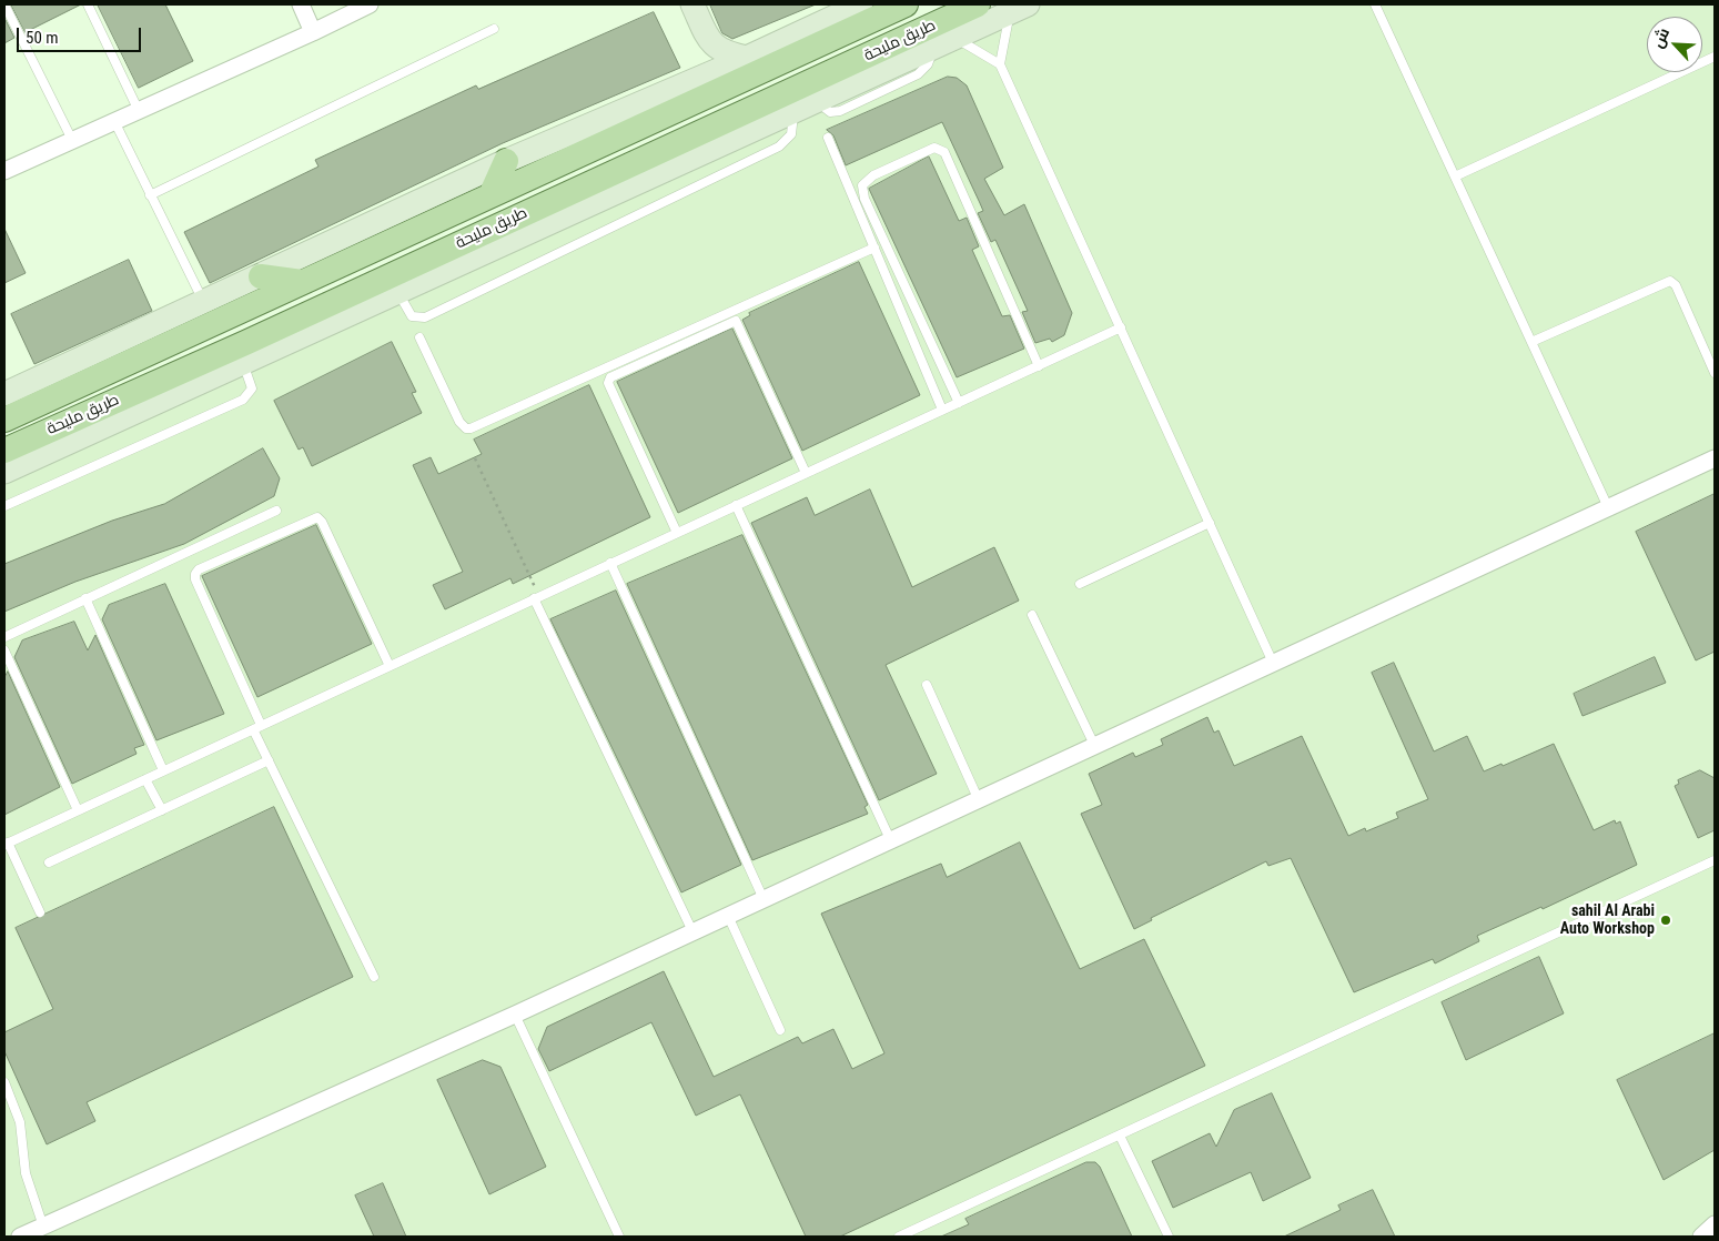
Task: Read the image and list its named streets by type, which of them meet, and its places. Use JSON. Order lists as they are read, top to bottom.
{
  "streets": {
    "main road": ["طريق مليحة"]
  },
  "places": ["sahil Al Arabi Auto Workshop"],
  "scale_bar": "50 m",
  "north": "top left"
}
